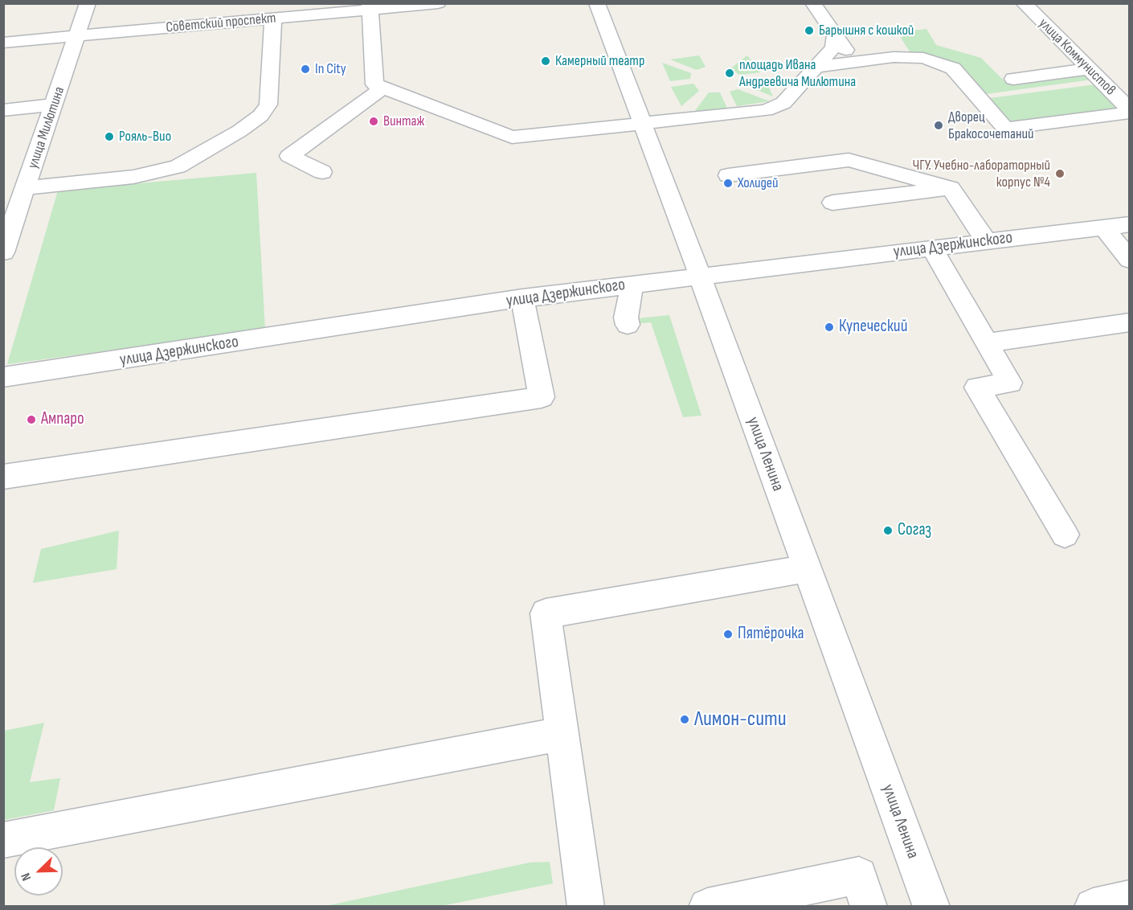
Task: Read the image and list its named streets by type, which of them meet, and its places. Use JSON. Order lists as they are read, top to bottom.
{
  "streets": {
    "street": [
      "Советский проспект",
      "улица Коммунистов",
      "улица Милютина",
      "улица Дзержинского",
      "улица Ленина"
    ]
  },
  "crossings": [
    ["Советский проспект", "улица Милютина"],
    ["улица Дзержинского", "улица Ленина"]
  ],
  "places": [
    "Барышня с кошкой",
    "Камерный театр",
    "In City",
    "площадь Ивана Андреевича Милютина",
    "Винтаж",
    "Дворец Бракосочетаний",
    "Рояль-Вио",
    "ЧГУ. Учебно-лабораторный корпус №4",
    "Холидей",
    "Купеческий",
    "Ампаро",
    "Согаз",
    "Пятёрочка",
    "Лимон-сити"
  ],
  "north": "bottom left"
}
